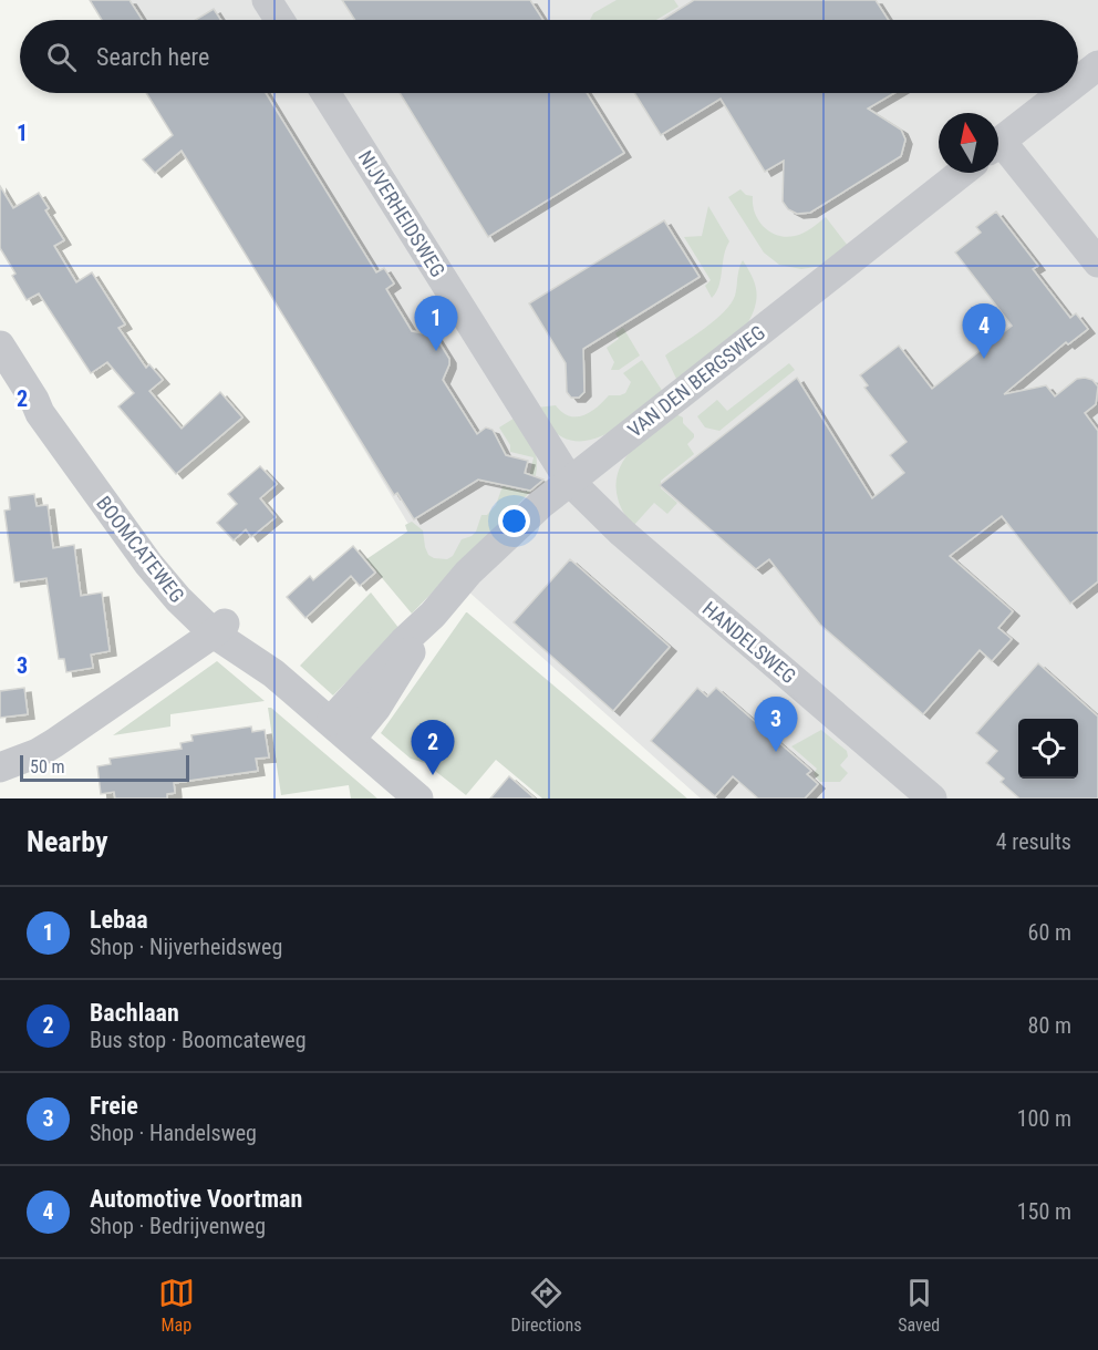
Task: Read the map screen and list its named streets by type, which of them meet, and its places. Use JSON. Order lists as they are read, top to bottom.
{
  "streets": {
    "street": [
      "NIJVERHEIDSWEG",
      "VAN DEN BERGSWEG",
      "BOOMCATEWEG",
      "HANDELSWEG"
    ]
  },
  "crossings": [
    ["NIJVERHEIDSWEG", "VAN DEN BERGSWEG"],
    ["NIJVERHEIDSWEG", "HANDELSWEG"],
    ["VAN DEN BERGSWEG", "BOOMCATEWEG"],
    ["VAN DEN BERGSWEG", "HANDELSWEG"]
  ],
  "scale_bar": "50 m",
  "north": "top",
  "page": {
    "search": "Search here",
    "pins": [
      "1",
      "4",
      "3",
      "2"
    ],
    "scale": "50 m",
    "heading": ["Nearby", "4 results"],
    "list": [
      {
        "mark": "1",
        "name": "Lebaa",
        "note": "Shop · Nijverheidsweg",
        "value": "60 m"
      },
      {
        "mark": "2",
        "name": "Bachlaan",
        "note": "Bus stop · Boomcateweg",
        "value": "80 m"
      },
      {
        "mark": "3",
        "name": "Freie",
        "note": "Shop · Handelsweg",
        "value": "100 m"
      },
      {
        "mark": "4",
        "name": "Automotive Voortman",
        "note": "Shop · Bedrijvenweg",
        "value": "150 m"
      }
    ],
    "nav": ["Map", "Directions", "Saved"]
  },
  "grid": {
    "rows": ["1", "2", "3"]
  }
}
